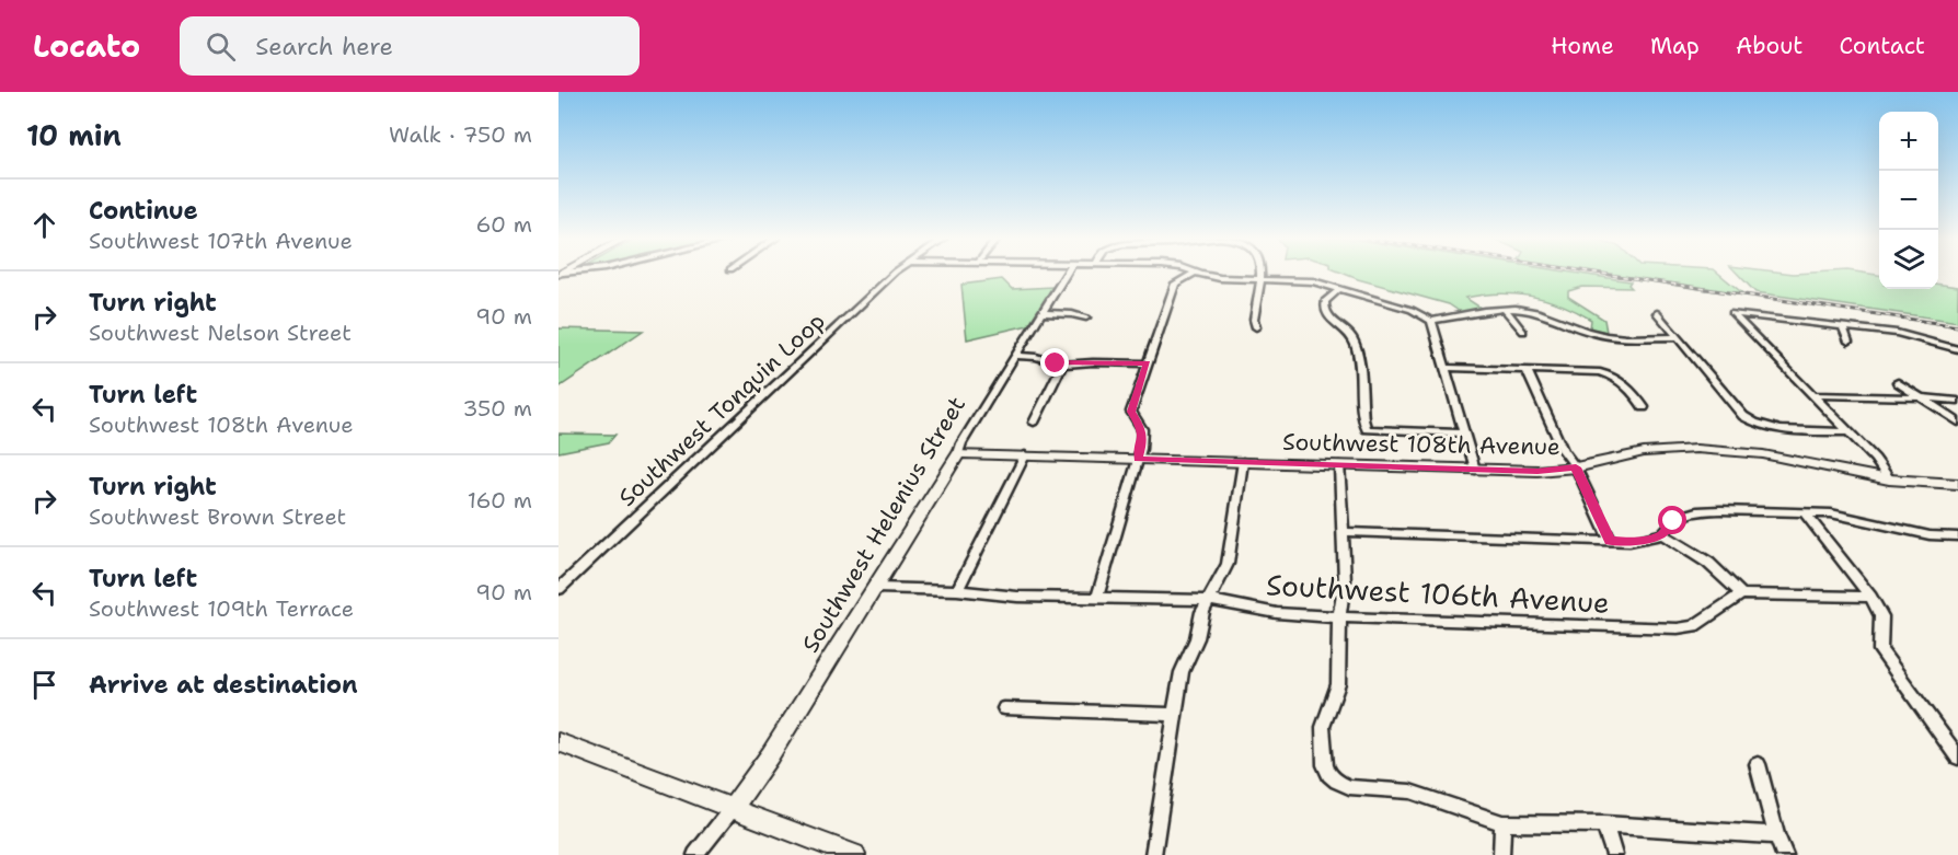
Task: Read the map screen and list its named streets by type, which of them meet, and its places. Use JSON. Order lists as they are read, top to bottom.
{
  "streets": {
    "street": [
      "Southwest Tonquin Loop",
      "Southwest 108th Avenue",
      "Southwest Helenius Street",
      "Southwest 106th Avenue"
    ]
  },
  "crossings": [
    ["Southwest 108th Avenue", "Southwest Helenius Street"],
    ["Southwest Helenius Street", "Southwest 106th Avenue"]
  ],
  "page": {
    "header": "Locato",
    "search": "Search here",
    "nav": [
      "Home",
      "Map",
      "About",
      "Contact"
    ],
    "heading": ["10 min", "Walk · 750 m"],
    "map_buttons": ["+", "−"],
    "list": [
      ["Continue", "Southwest 107th Avenue", "60 m"],
      ["Turn right", "Southwest Nelson Street", "90 m"],
      ["Turn left", "Southwest 108th Avenue", "350 m"],
      ["Turn right", "Southwest Brown Street", "160 m"],
      ["Turn left", "Southwest 109th Terrace", "90 m"],
      "Arrive at destination"
    ]
  }
}
